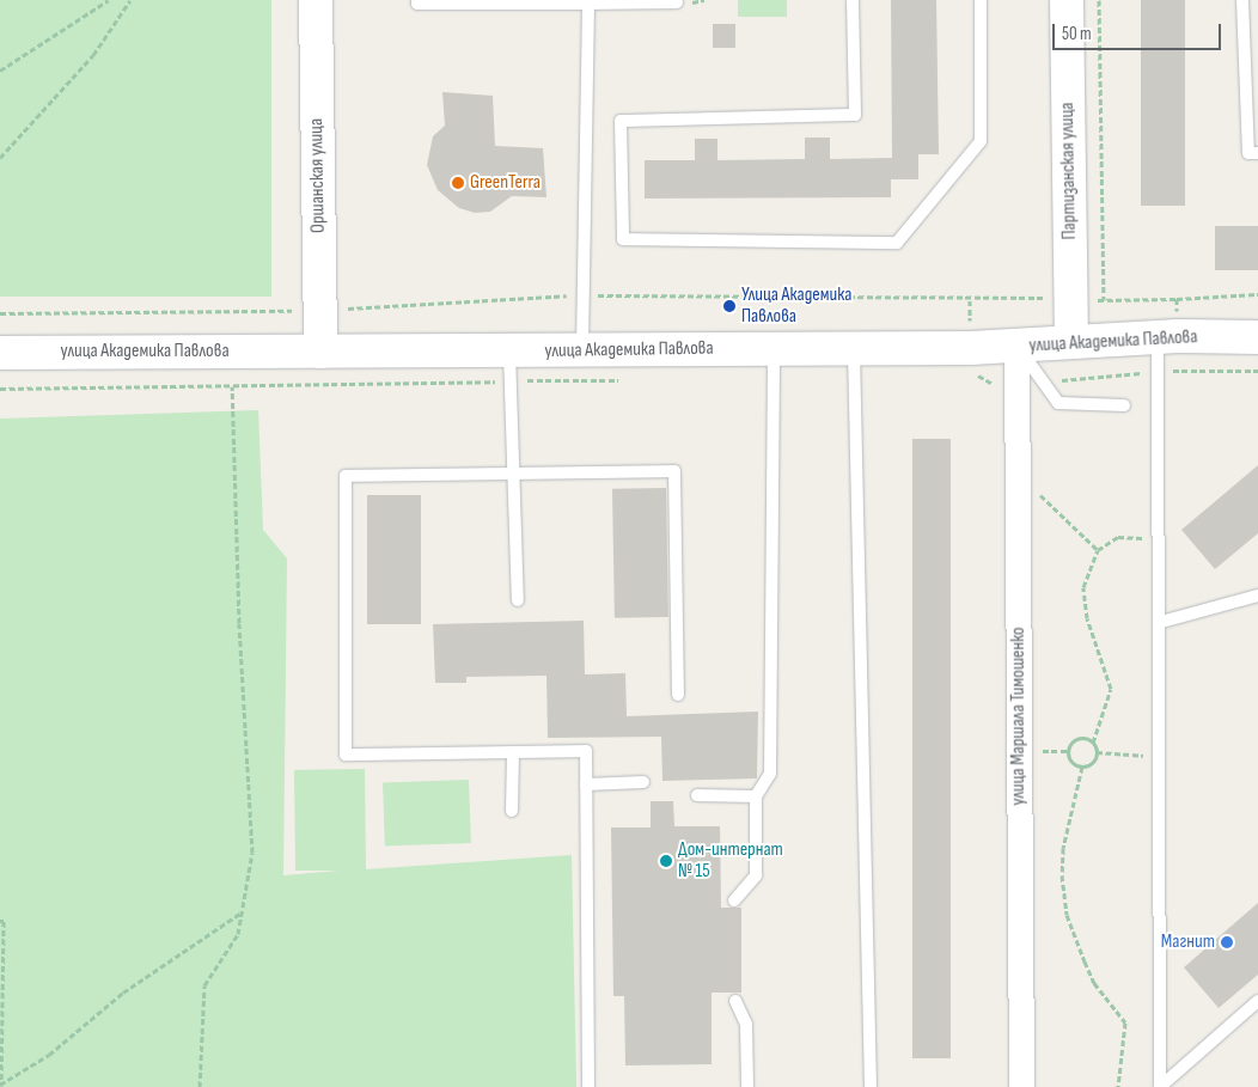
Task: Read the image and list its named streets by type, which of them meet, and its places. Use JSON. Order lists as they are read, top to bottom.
{
  "streets": {
    "street": [
      "Партизанская улица",
      "Оршанская улица",
      "улица Академика Павлова",
      "улица Маршала Тимошенко"
    ]
  },
  "crossings": [
    ["Партизанская улица", "улица Академика Павлова"],
    ["Оршанская улица", "улица Академика Павлова"],
    ["улица Академика Павлова", "улица Маршала Тимошенко"]
  ],
  "places": [
    "GreenTerra",
    "Улица Академика Павлова",
    "Дом-интернат № 15",
    "Магнит"
  ],
  "scale_bar": "50 m"
}
